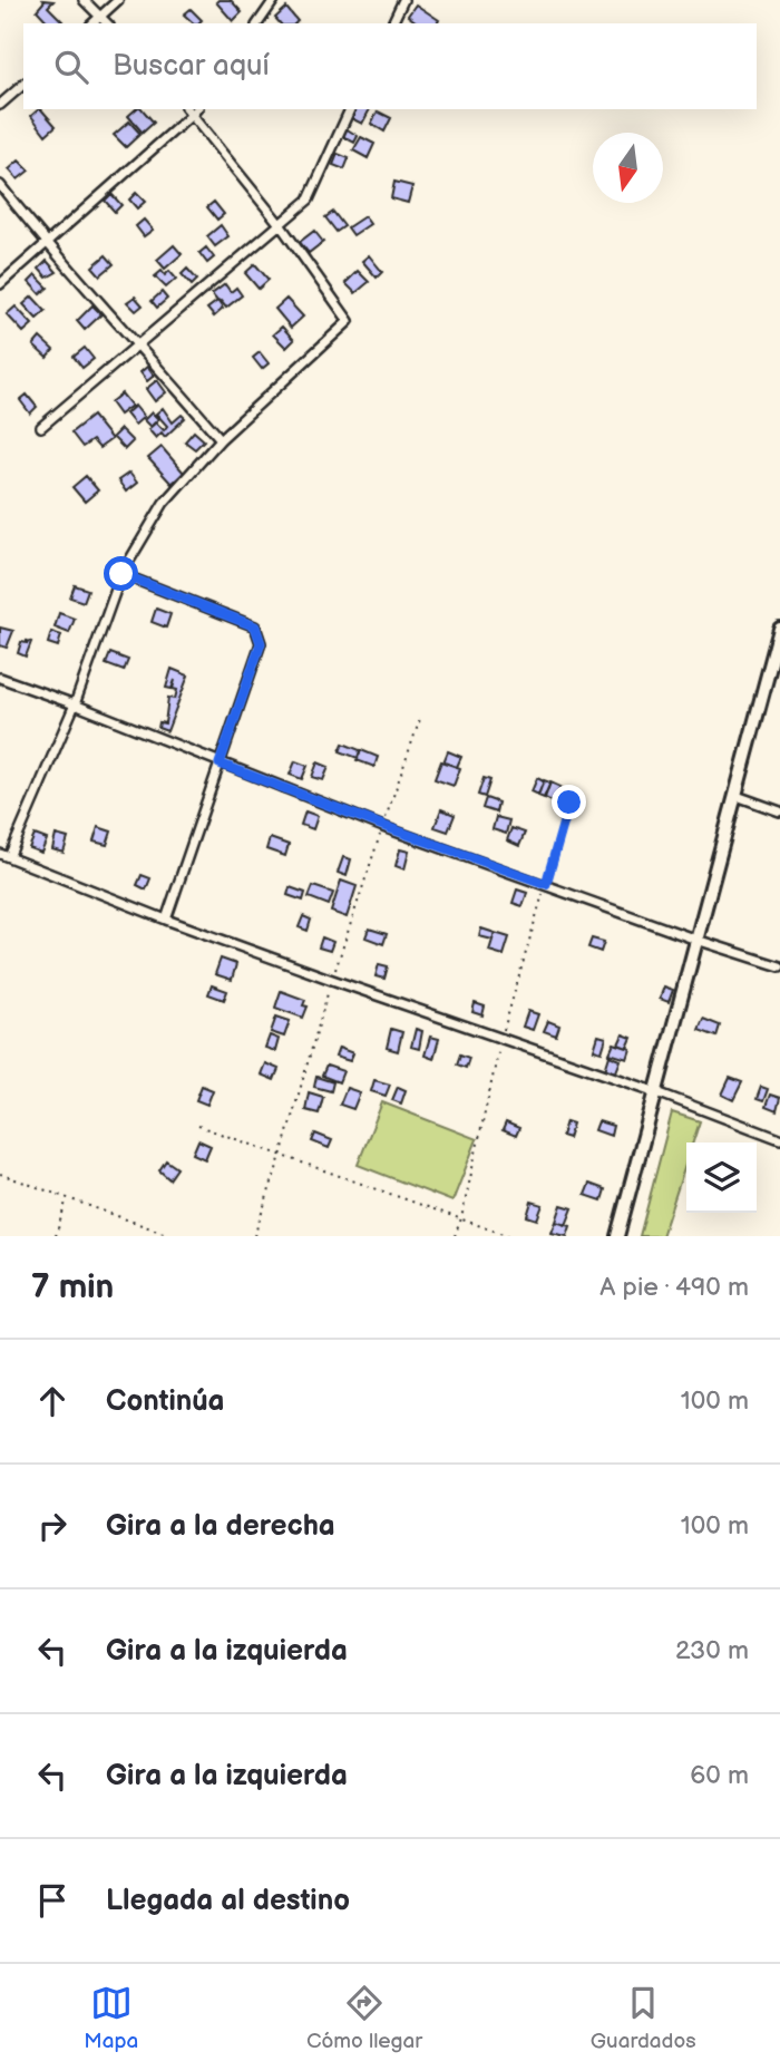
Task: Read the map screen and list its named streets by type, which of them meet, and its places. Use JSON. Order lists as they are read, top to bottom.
{
  "north": "bottom",
  "page": {
    "search": "Buscar aquí",
    "heading": ["7 min", "A pie · 490 m"],
    "list": [
      ["Continúa", "100 m"],
      ["Gira a la derecha", "100 m"],
      ["Gira a la izquierda", "230 m"],
      ["Gira a la izquierda", "60 m"],
      "Llegada al destino"
    ],
    "nav": ["Mapa", "Cómo llegar", "Guardados"]
  }
}
